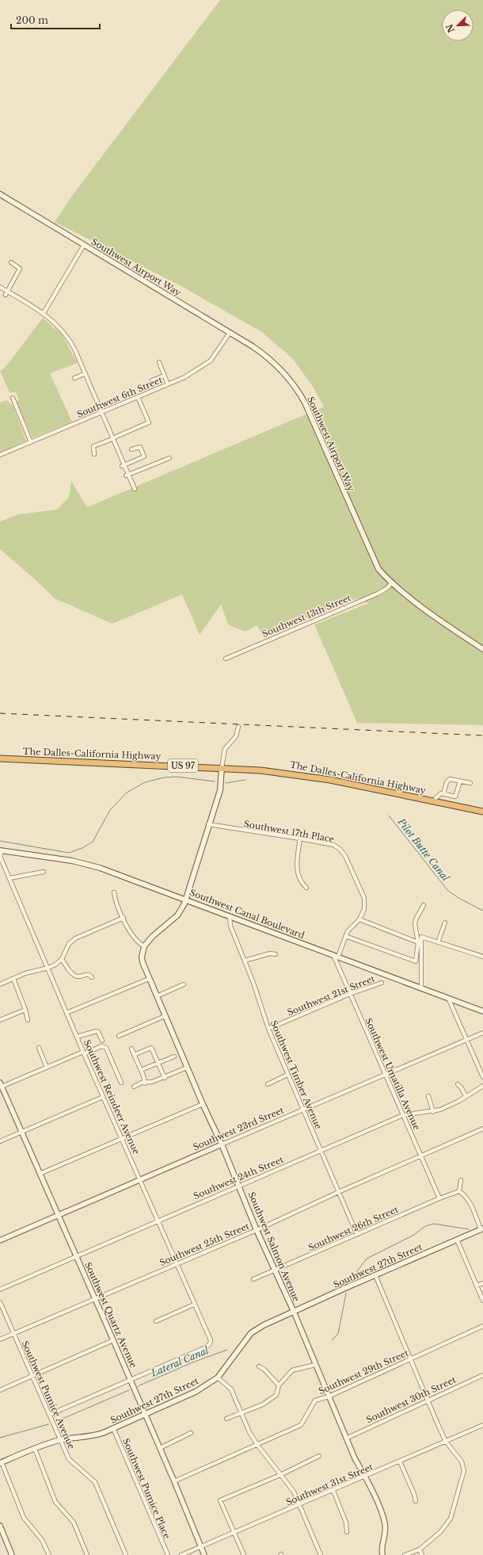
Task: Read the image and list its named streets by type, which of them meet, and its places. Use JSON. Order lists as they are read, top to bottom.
{
  "streets": {
    "highway": ["The Dalles-California Highway", "US 97"],
    "main road": [
      "Southwest Airport Way",
      "Southwest Canal Boulevard",
      "Southwest Salmon Avenue",
      "Southwest 27th Street"
    ],
    "street": [
      "Southwest 6th Street",
      "Southwest 13th Street",
      "Southwest 17th Place",
      "Southwest 21st Street",
      "Southwest Umatilla Avenue",
      "Southwest Timber Avenue",
      "Southwest Reindeer Avenue",
      "Southwest 23rd Street",
      "Southwest 24th Street",
      "Southwest 26th Street",
      "Southwest 25th Street",
      "Southwest Quartz Avenue",
      "Southwest 29th Street",
      "Southwest Pumice Avenue",
      "Southwest 30th Street",
      "Southwest 31st Street",
      "Southwest Pumice Place"
    ]
  },
  "crossings": [
    ["Southwest Airport Way", "Southwest 6th Street"],
    ["Southwest Airport Way", "Southwest 13th Street"],
    ["Southwest 17th Place", "Southwest Canal Boulevard"],
    ["Southwest 17th Place", "Southwest Umatilla Avenue"],
    ["Southwest Canal Boulevard", "Southwest Umatilla Avenue"],
    ["Southwest Canal Boulevard", "Southwest Timber Avenue"],
    ["Southwest Canal Boulevard", "Southwest Reindeer Avenue"],
    ["Southwest 21st Street", "Southwest Umatilla Avenue"],
    ["Southwest 21st Street", "Southwest Timber Avenue"],
    ["Southwest Umatilla Avenue", "Southwest 23rd Street"],
    ["Southwest Umatilla Avenue", "Southwest 24th Street"],
    ["Southwest Umatilla Avenue", "Southwest 26th Street"],
    ["Southwest Umatilla Avenue", "Southwest 25th Street"],
    ["Southwest Timber Avenue", "Southwest 23rd Street"],
    ["Southwest Timber Avenue", "Southwest 24th Street"],
    ["Southwest Timber Avenue", "Southwest 26th Street"],
    ["Southwest Timber Avenue", "Southwest 25th Street"],
    ["Southwest Reindeer Avenue", "Southwest 23rd Street"],
    ["Southwest Reindeer Avenue", "Southwest 24th Street"],
    ["Southwest Reindeer Avenue", "Southwest 25th Street"],
    ["Southwest Reindeer Avenue", "Southwest Quartz Avenue"],
    ["Southwest 23rd Street", "Southwest Salmon Avenue"],
    ["Southwest 23rd Street", "Southwest Quartz Avenue"],
    ["Southwest 24th Street", "Southwest Salmon Avenue"],
    ["Southwest 24th Street", "Southwest Quartz Avenue"],
    ["Southwest 26th Street", "Southwest Salmon Avenue"],
    ["Southwest 25th Street", "Southwest Salmon Avenue"],
    ["Southwest 25th Street", "Southwest Quartz Avenue"],
    ["Southwest 25th Street", "Southwest Pumice Avenue"],
    ["Southwest Salmon Avenue", "Southwest 27th Street"],
    ["Southwest Salmon Avenue", "Southwest 29th Street"],
    ["Southwest Salmon Avenue", "Southwest 30th Street"],
    ["Southwest Salmon Avenue", "Southwest 31st Street"],
    ["Southwest 27th Street", "Southwest Quartz Avenue"],
    ["Southwest 27th Street", "Southwest Pumice Avenue"],
    ["Southwest 27th Street", "Southwest Pumice Place"],
    ["Southwest Quartz Avenue", "Southwest 29th Street"],
    ["Southwest Quartz Avenue", "Southwest 31st Street"]
  ],
  "water": ["Pilot Butte Canal", "Lateral Canal"],
  "scale_bar": "200 m",
  "north": "bottom left"
}
